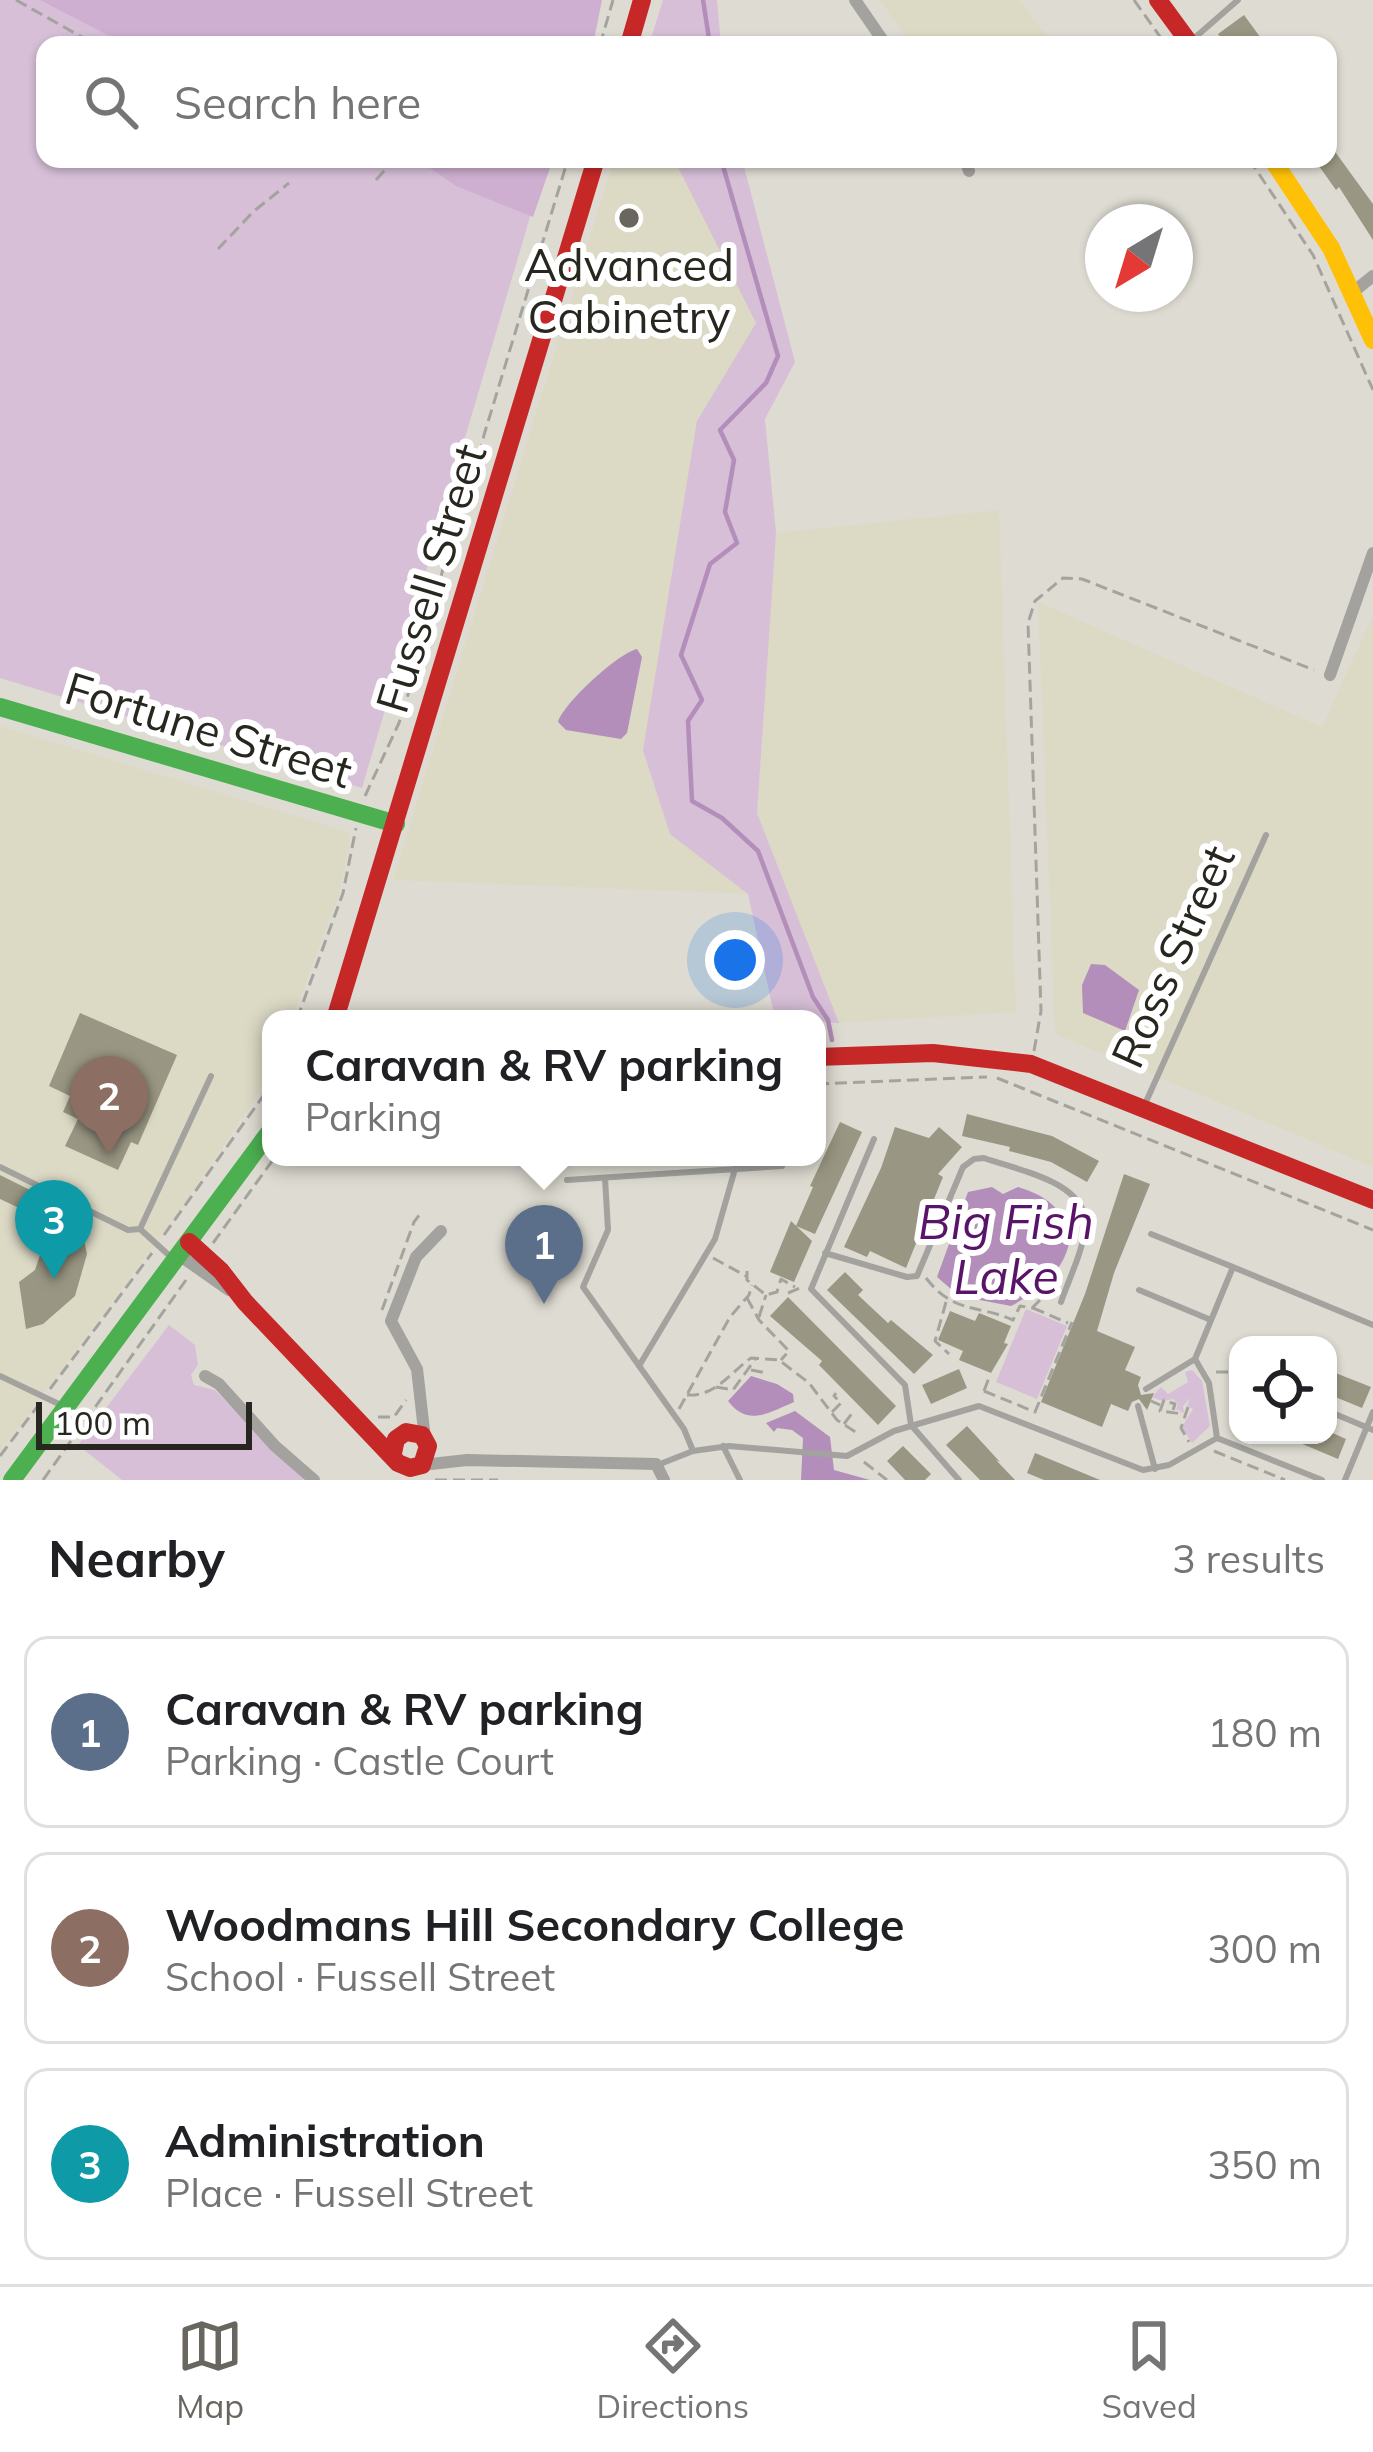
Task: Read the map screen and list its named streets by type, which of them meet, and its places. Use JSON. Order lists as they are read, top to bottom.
{
  "streets": {
    "street": ["Fussell Street", "Fortune Street"],
    "lane": ["Ross Street"]
  },
  "crossings": [
    ["Fussell Street", "Fortune Street"]
  ],
  "water": ["Big Fish Lake"],
  "places": ["Advanced Cabinetry"],
  "scale_bar": "100 m",
  "north": "bottom left",
  "page": {
    "search": "Search here",
    "popup": ["Caravan & RV parking", "Parking"],
    "pins": ["2", "3", "1"],
    "scale": "100 m",
    "heading": ["Nearby", "3 results"],
    "list": [
      {
        "mark": "1",
        "name": "Caravan & RV parking",
        "note": "Parking · Castle Court",
        "value": "180 m"
      },
      {
        "mark": "2",
        "name": "Woodmans Hill Secondary College",
        "note": "School · Fussell Street",
        "value": "300 m"
      },
      {
        "mark": "3",
        "name": "Administration",
        "note": "Place · Fussell Street",
        "value": "350 m"
      }
    ],
    "nav": ["Map", "Directions", "Saved"]
  }
}
